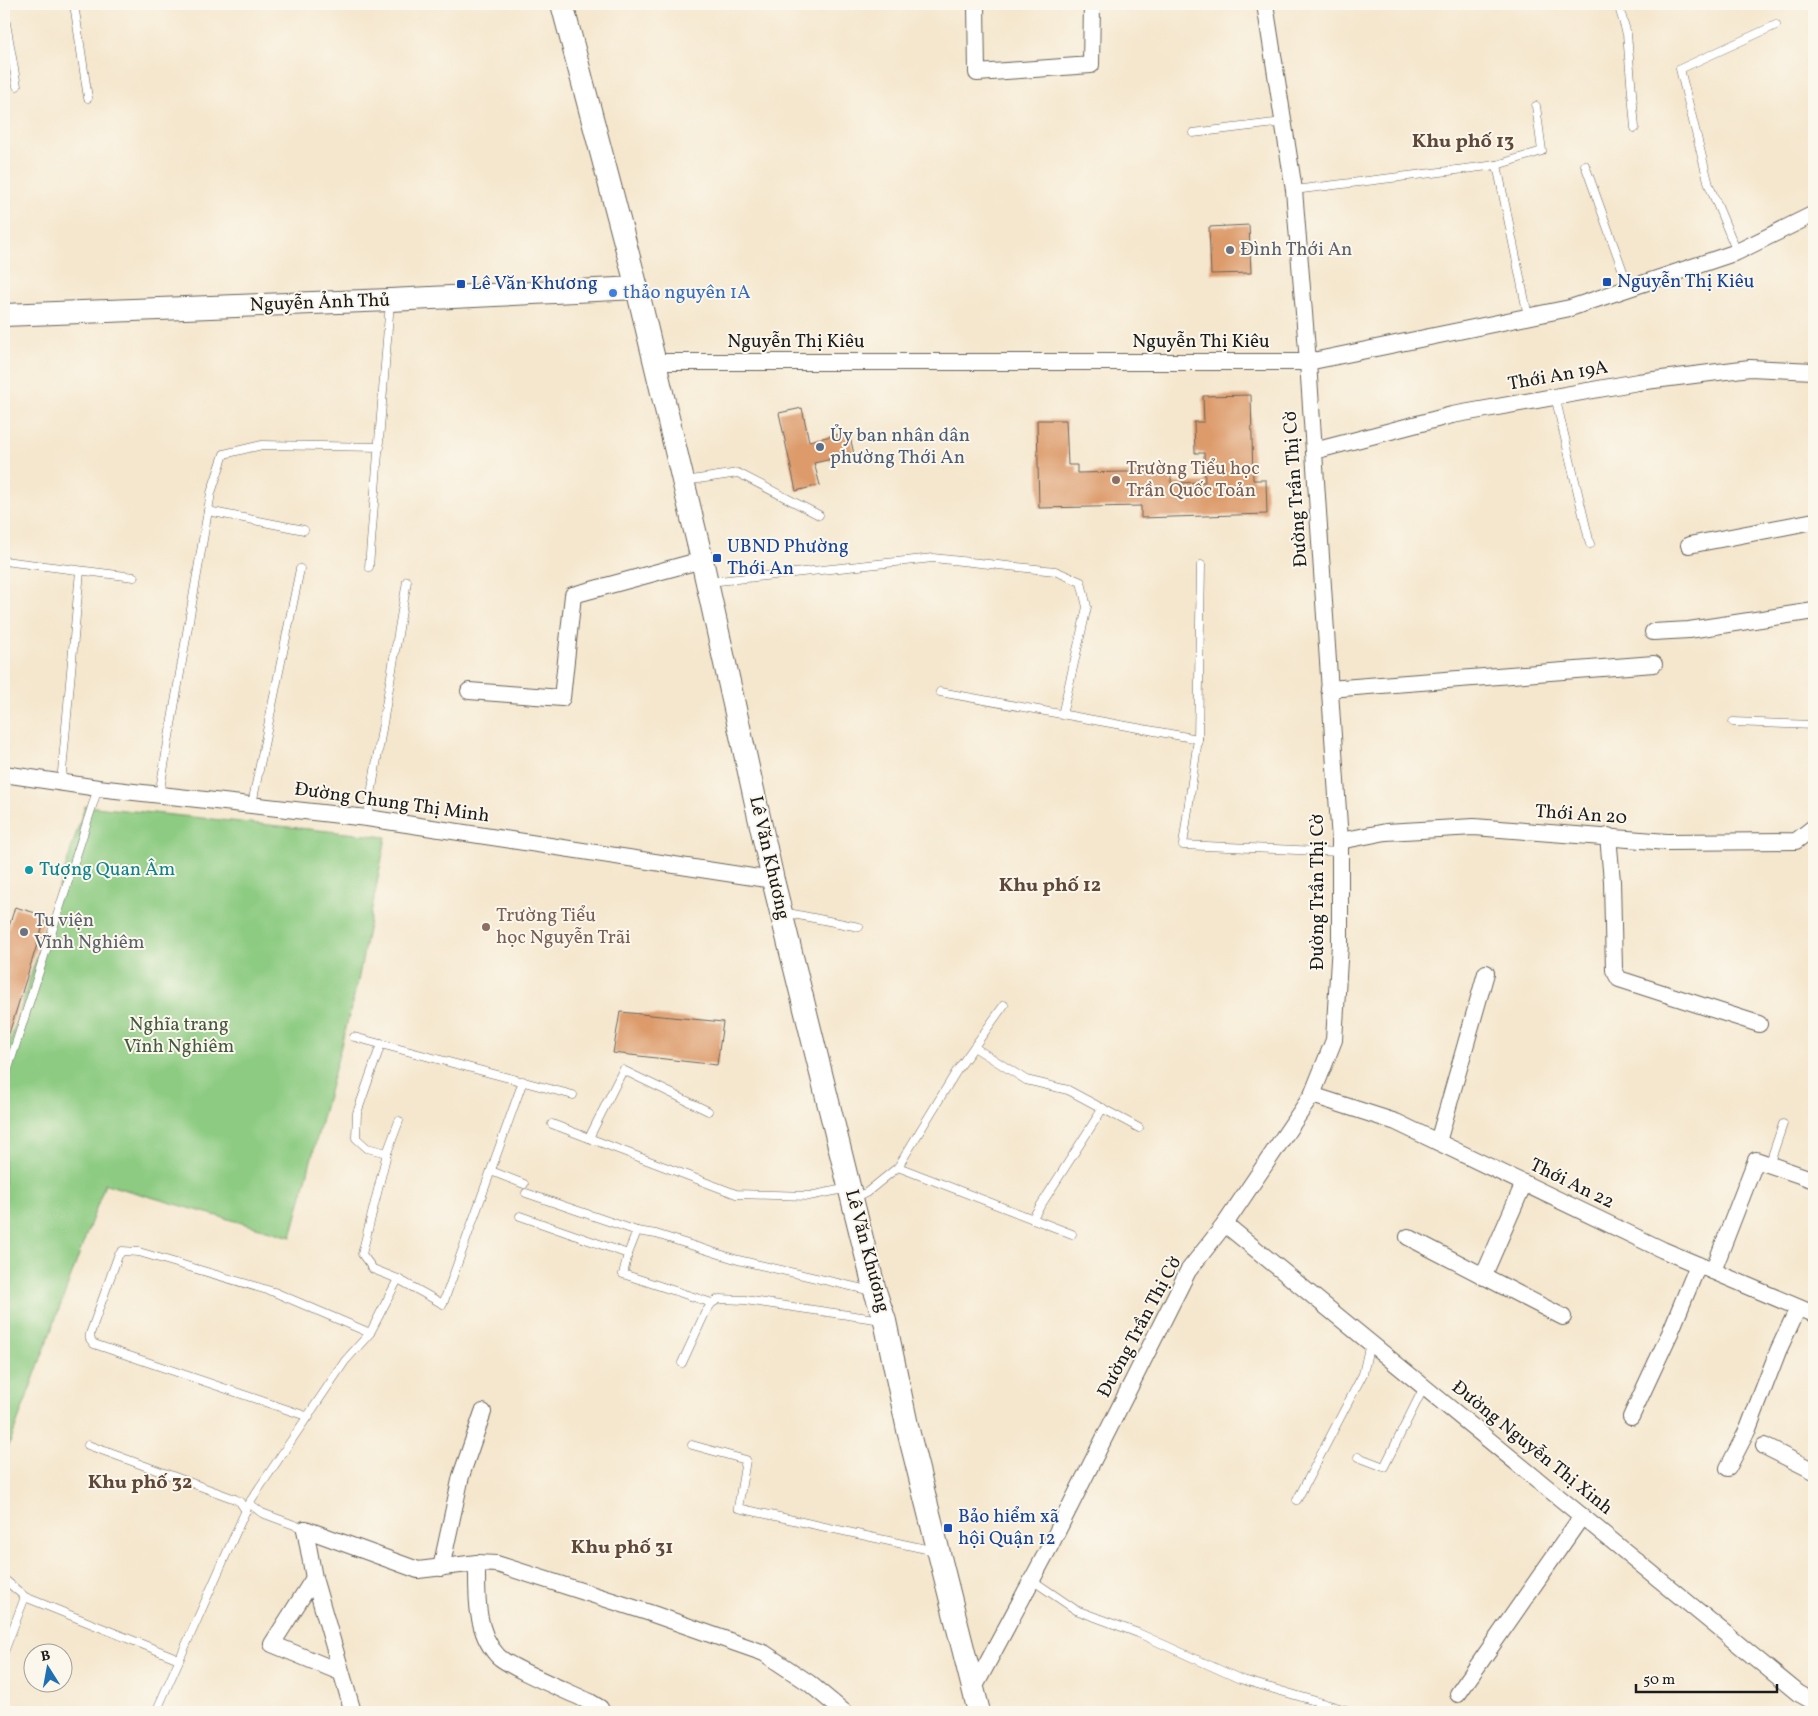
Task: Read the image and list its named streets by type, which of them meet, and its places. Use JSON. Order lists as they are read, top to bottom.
{
  "streets": {
    "main road": ["Nguyễn Ảnh Thủ", "Lê Văn Khương"],
    "street": [
      "Nguyễn Thị Kiêu",
      "Thới An 19A",
      "Đường Trần Thị Cờ",
      "Đường Chung Thị Minh",
      "Thới An 20",
      "Thới An 22",
      "Đường Nguyễn Thị Xinh"
    ]
  },
  "crossings": [
    ["Nguyễn Ảnh Thủ", "Lê Văn Khương"],
    ["Nguyễn Thị Kiêu", "Đường Trần Thị Cờ"],
    ["Nguyễn Thị Kiêu", "Lê Văn Khương"],
    ["Thới An 19A", "Đường Trần Thị Cờ"],
    ["Đường Trần Thị Cờ", "Thới An 20"],
    ["Đường Trần Thị Cờ", "Lê Văn Khương"],
    ["Đường Trần Thị Cờ", "Thới An 22"],
    ["Đường Trần Thị Cờ", "Đường Nguyễn Thị Xinh"],
    ["Đường Chung Thị Minh", "Lê Văn Khương"]
  ],
  "districts": [
    "Khu phố 13",
    "Khu phố 12",
    "Khu phố 32",
    "Khu phố 31"
  ],
  "parks": ["Nghĩa trang Vĩnh Nghiêm"],
  "places": {
    "other": [
      "Đình Thới An",
      "thảo nguyên 1A",
      "Ủy ban nhân dân phường Thới An",
      "Trường Tiểu học Trần Quốc Toản",
      "Tượng Quan Âm",
      "Trường Tiểu học Nguyễn Trãi",
      "Tu viện Vĩnh Nghiêm"
    ],
    "transit": [
      "Nguyễn Thị Kiêu",
      "Lê Văn Khương",
      "UBND Phường Thới An",
      "Bảo hiểm xã hội Quận 12"
    ]
  },
  "scale_bar": "50 m",
  "north": "top"
}
